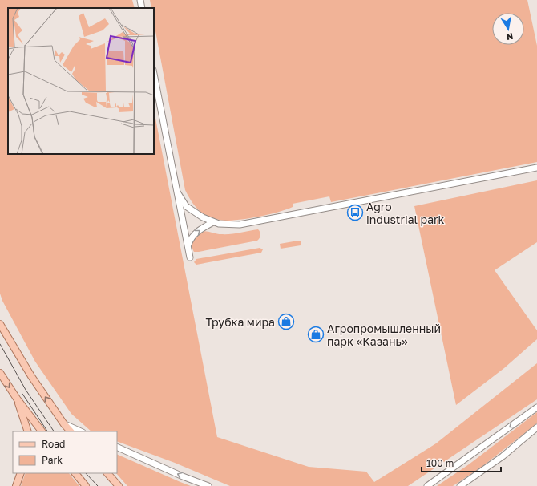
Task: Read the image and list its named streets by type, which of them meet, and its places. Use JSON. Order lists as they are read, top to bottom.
{
  "places": {
    "bus stop": ["Agro industrial park"],
    "shop": ["Трубка мира", "Агропромышленный парк «Казань»"]
  },
  "legend": ["Road", "Park"],
  "scale_bar": "100 m",
  "north": "bottom"
}
